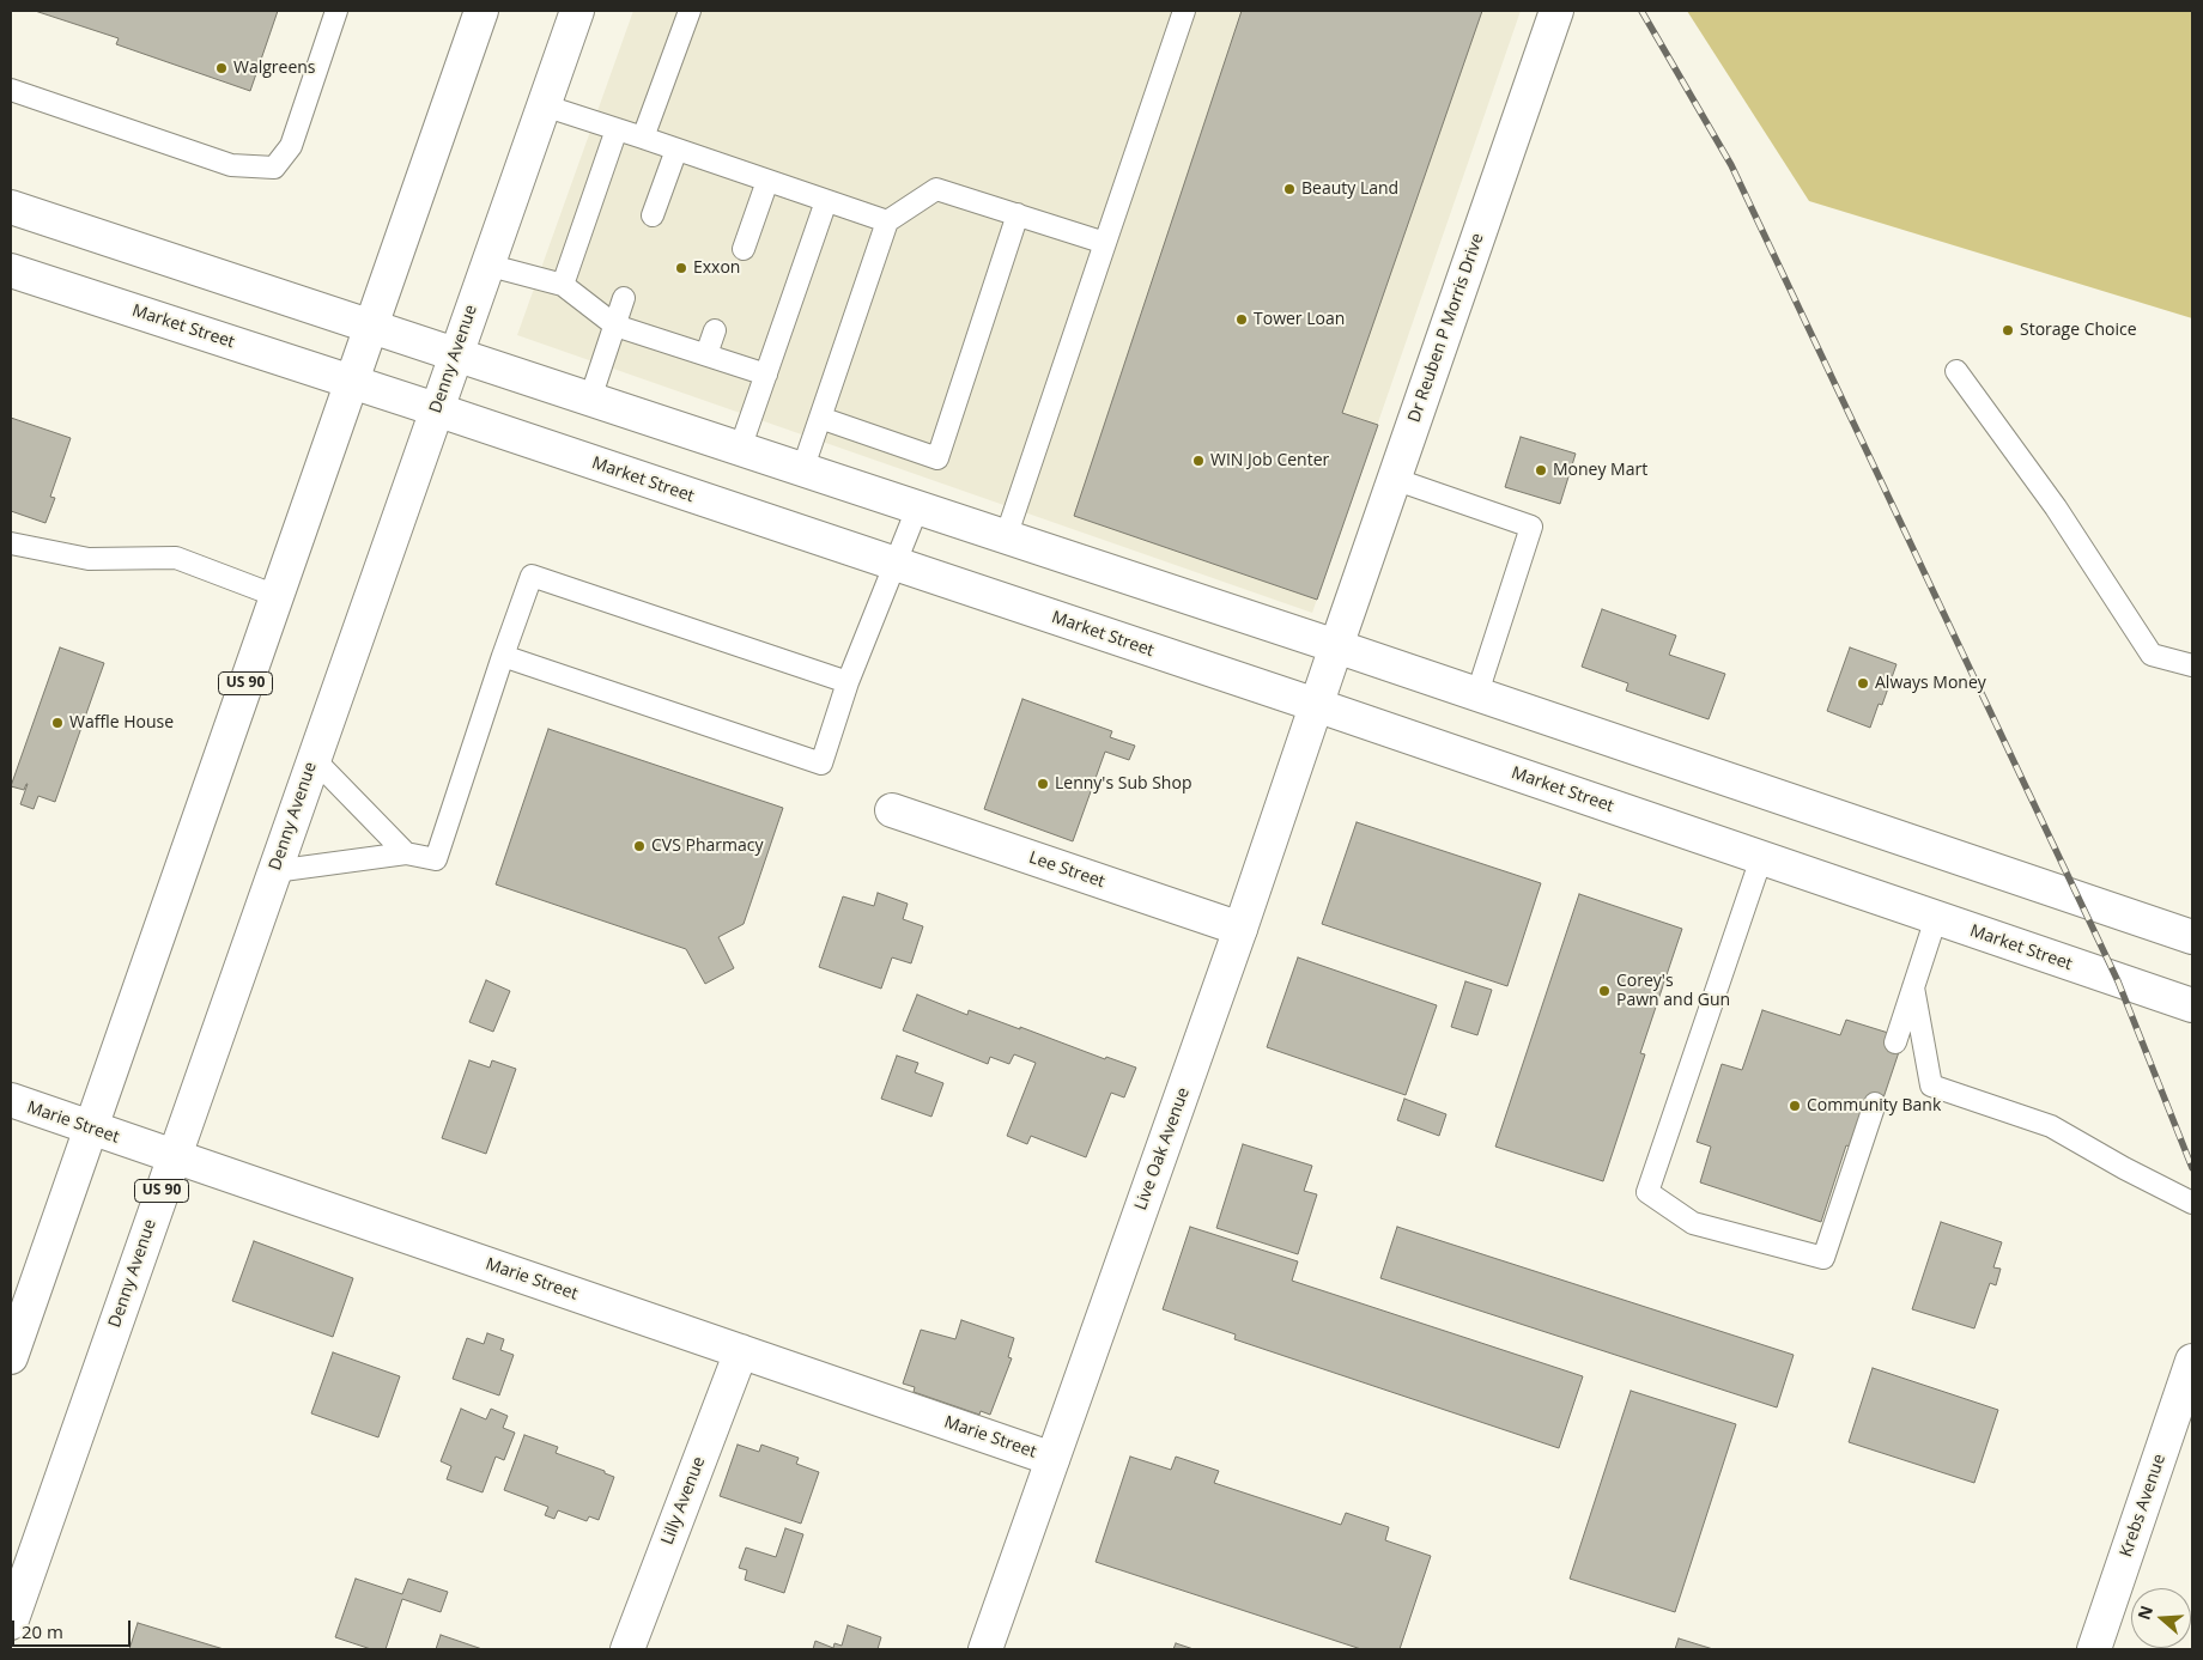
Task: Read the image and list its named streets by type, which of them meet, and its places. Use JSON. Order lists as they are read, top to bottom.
{
  "streets": {
    "main road": [
      "Market Street",
      "Dr Reuben P Morris Drive",
      "Denny Avenue",
      "US 90",
      "Lee Street",
      "Marie Street",
      "Live Oak Avenue",
      "Lilly Avenue",
      "Krebs Avenue"
    ]
  },
  "crossings": [
    ["Market Street", "Denny Avenue"],
    ["Market Street", "US 90"],
    ["Market Street", "Live Oak Avenue"],
    ["Dr Reuben P Morris Drive", "Live Oak Avenue"],
    ["Denny Avenue", "Marie Street"],
    ["US 90", "Marie Street"],
    ["Lee Street", "Live Oak Avenue"],
    ["Marie Street", "Live Oak Avenue"],
    ["Marie Street", "Lilly Avenue"]
  ],
  "places": [
    "Walgreens",
    "Beauty Land",
    "Exxon",
    "Tower Loan",
    "Storage Choice",
    "WIN Job Center",
    "Money Mart",
    "Always Money",
    "Waffle House",
    "Lenny's Sub Shop",
    "CVS Pharmacy",
    "Corey's Pawn and Gun",
    "Community Bank"
  ],
  "scale_bar": "20 m",
  "north": "left"
}
